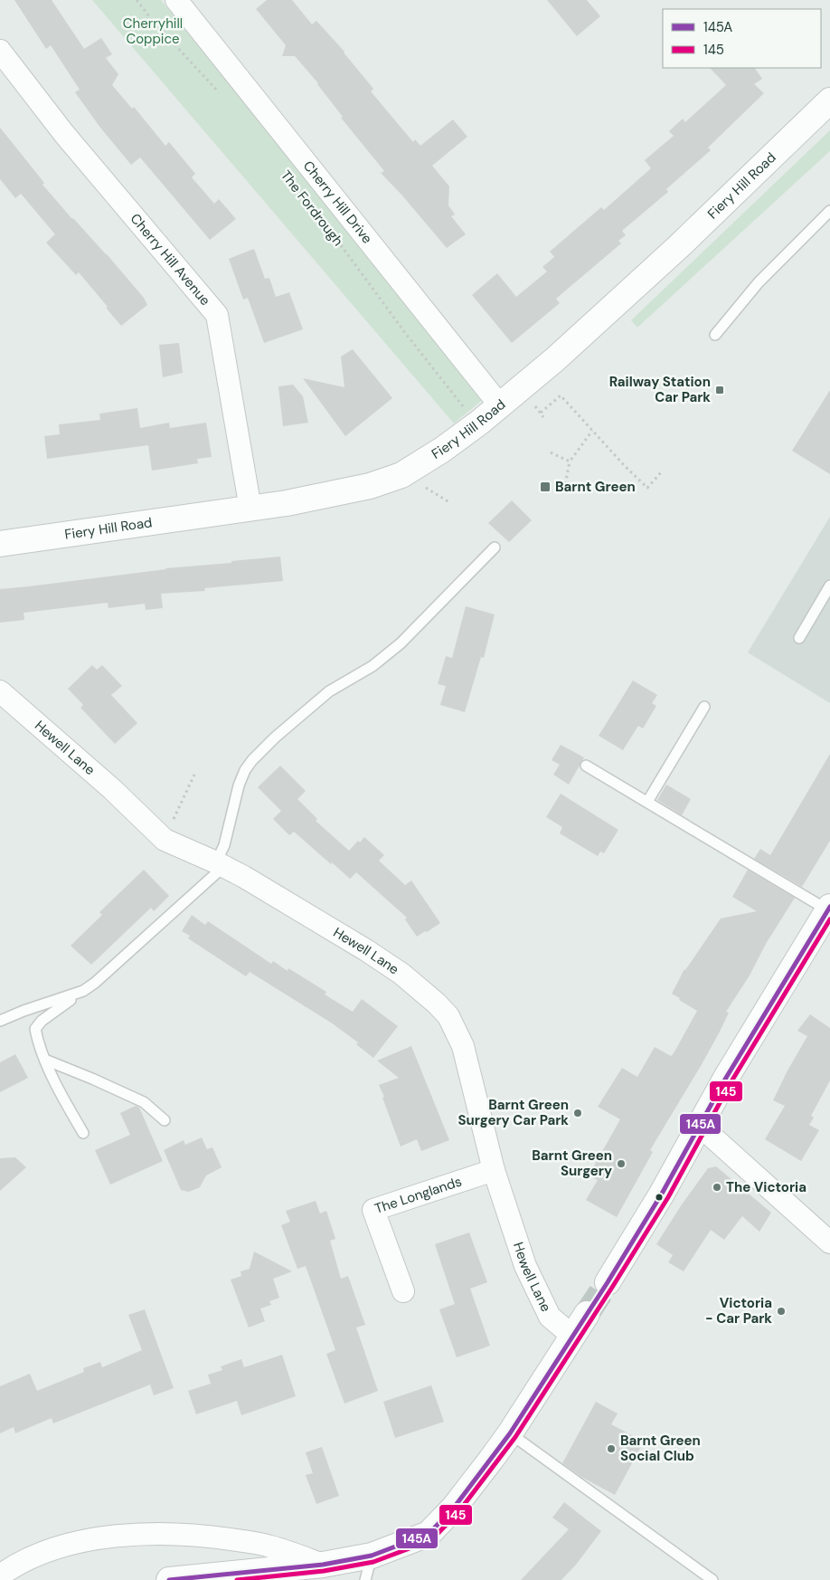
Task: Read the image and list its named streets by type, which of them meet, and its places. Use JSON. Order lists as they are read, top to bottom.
{
  "streets": {
    "street": [
      "Fiery Hill Road",
      "Cherry Hill Drive",
      "Cherry Hill Avenue",
      "Hewell Lane",
      "The Longlands"
    ],
    "path": ["The Fordrough"]
  },
  "crossings": [
    ["Fiery Hill Road", "Cherry Hill Drive"],
    ["Fiery Hill Road", "The Fordrough"],
    ["Fiery Hill Road", "Cherry Hill Avenue"],
    ["Hewell Lane", "The Longlands"]
  ],
  "parks": ["Cherryhill Coppice"],
  "places": {
    "transit": ["Railway Station Car Park", "Barnt Green"],
    "other": [
      "Barnt Green Surgery Car Park",
      "Barnt Green Surgery",
      "The Victoria",
      "Victoria - Car Park",
      "Barnt Green Social Club"
    ]
  },
  "lines": ["transit line 145A", "transit line 145"],
  "legend": ["145A", "145"]
}
